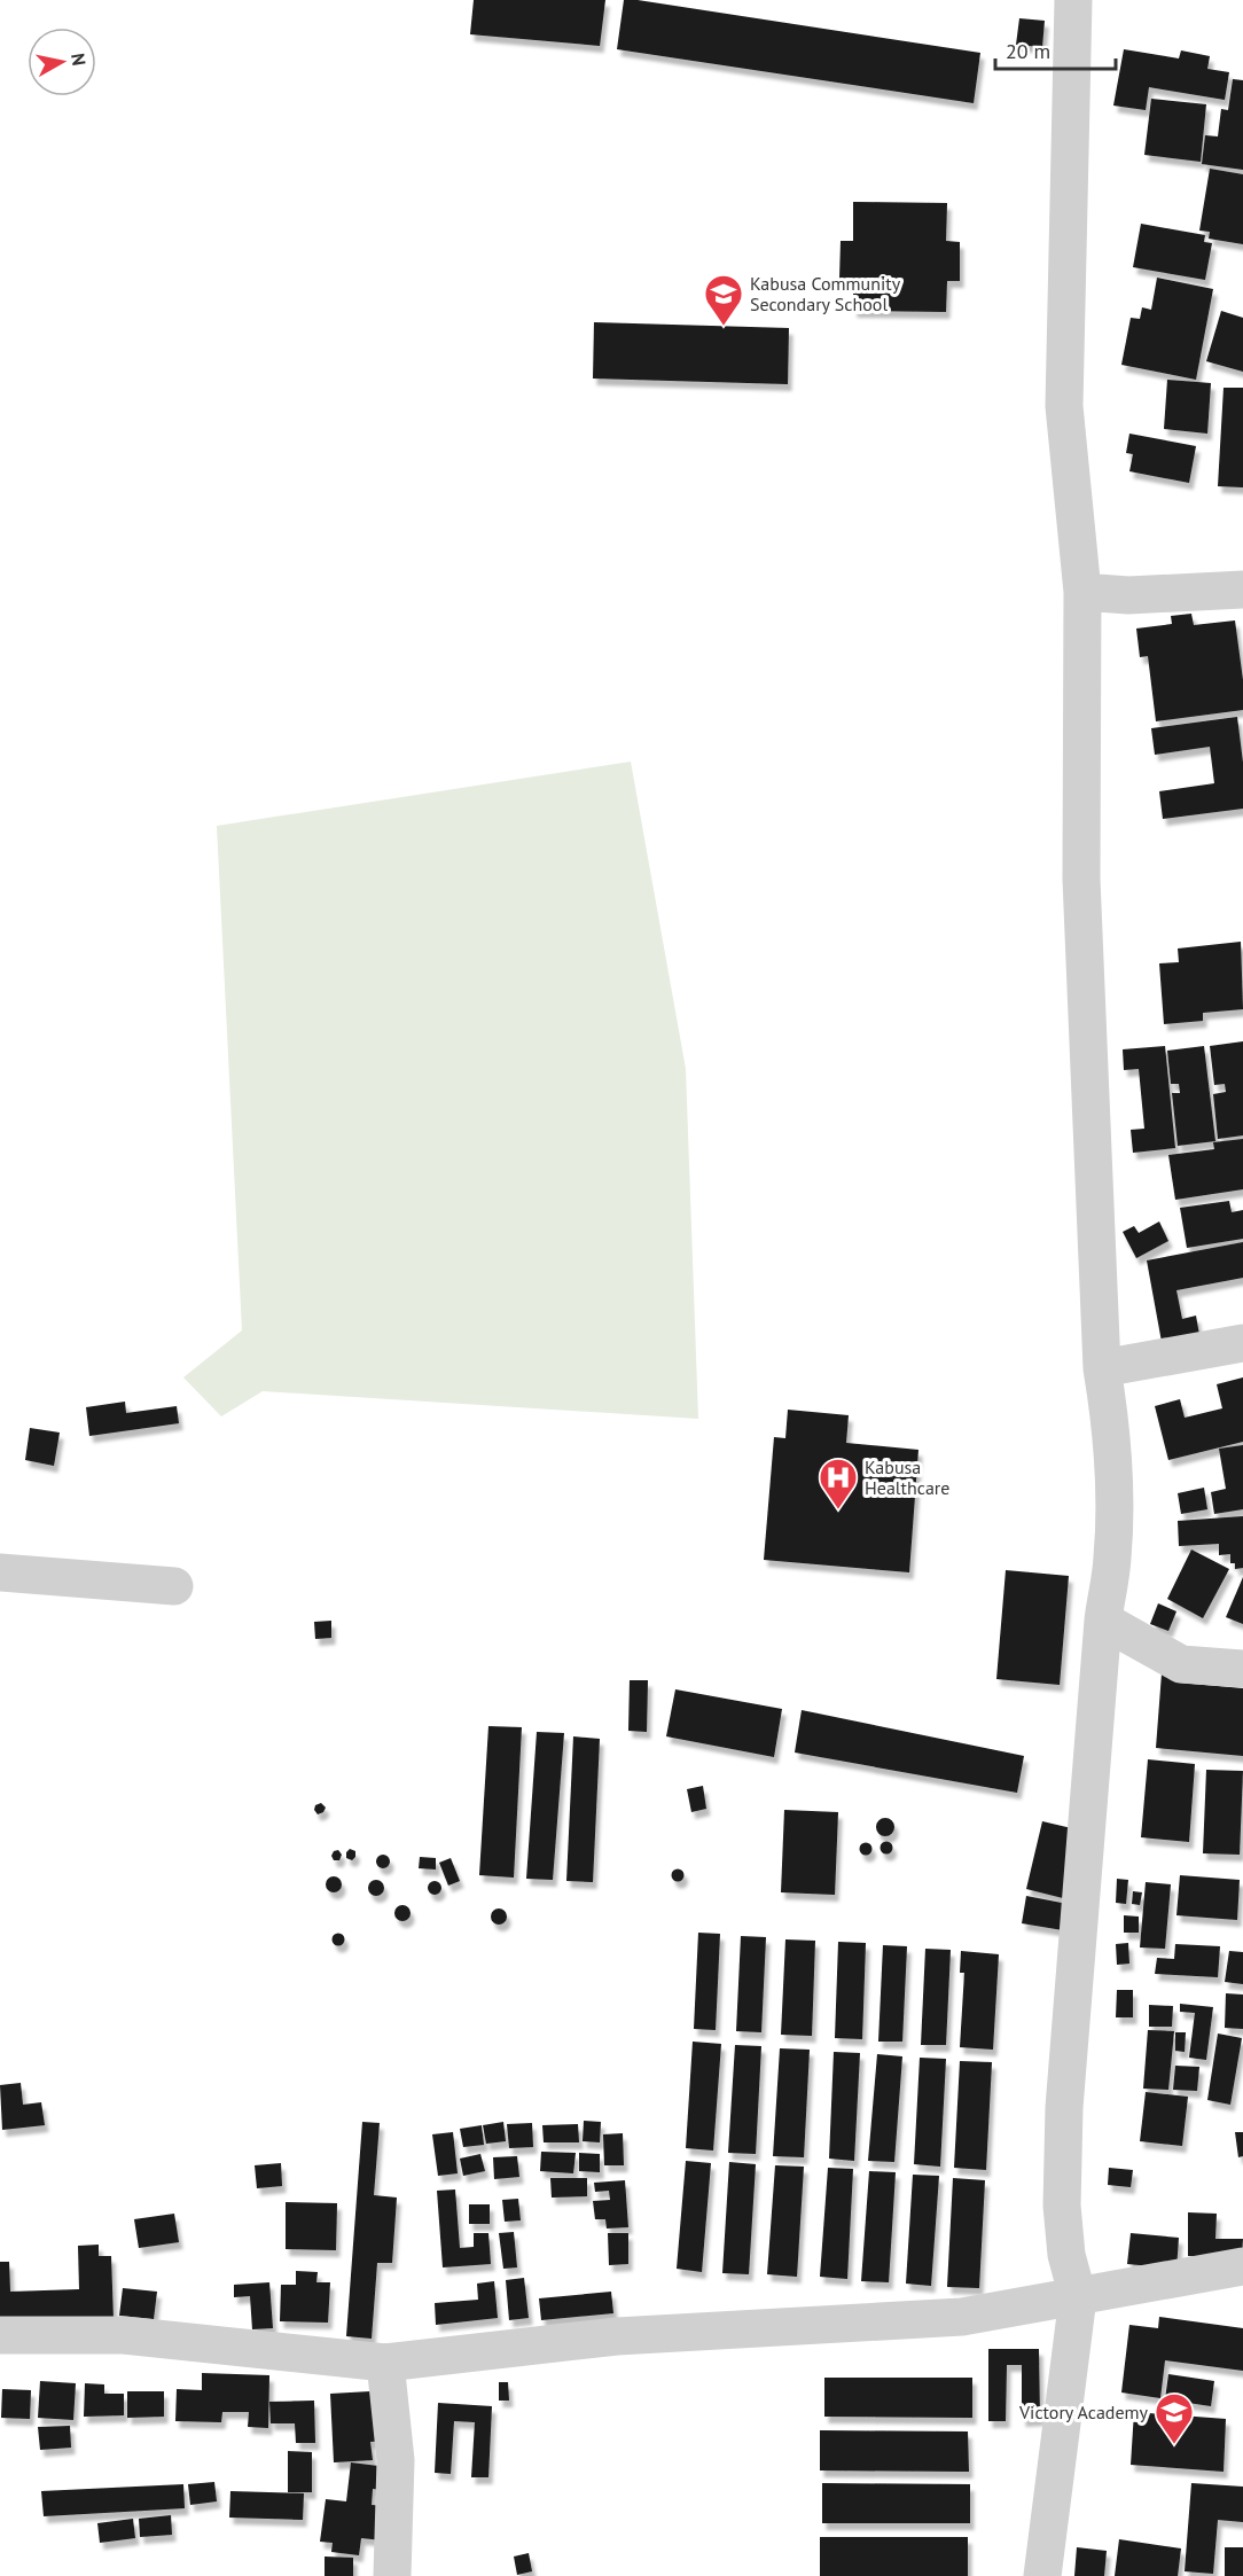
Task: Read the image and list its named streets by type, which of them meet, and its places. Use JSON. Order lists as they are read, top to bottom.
{
  "places": {
    "school or university": ["Kabusa Community Secondary School", "Victory Academy"],
    "hospital": ["Kabusa Healthcare"]
  },
  "scale_bar": "20 m",
  "north": "right"
}
